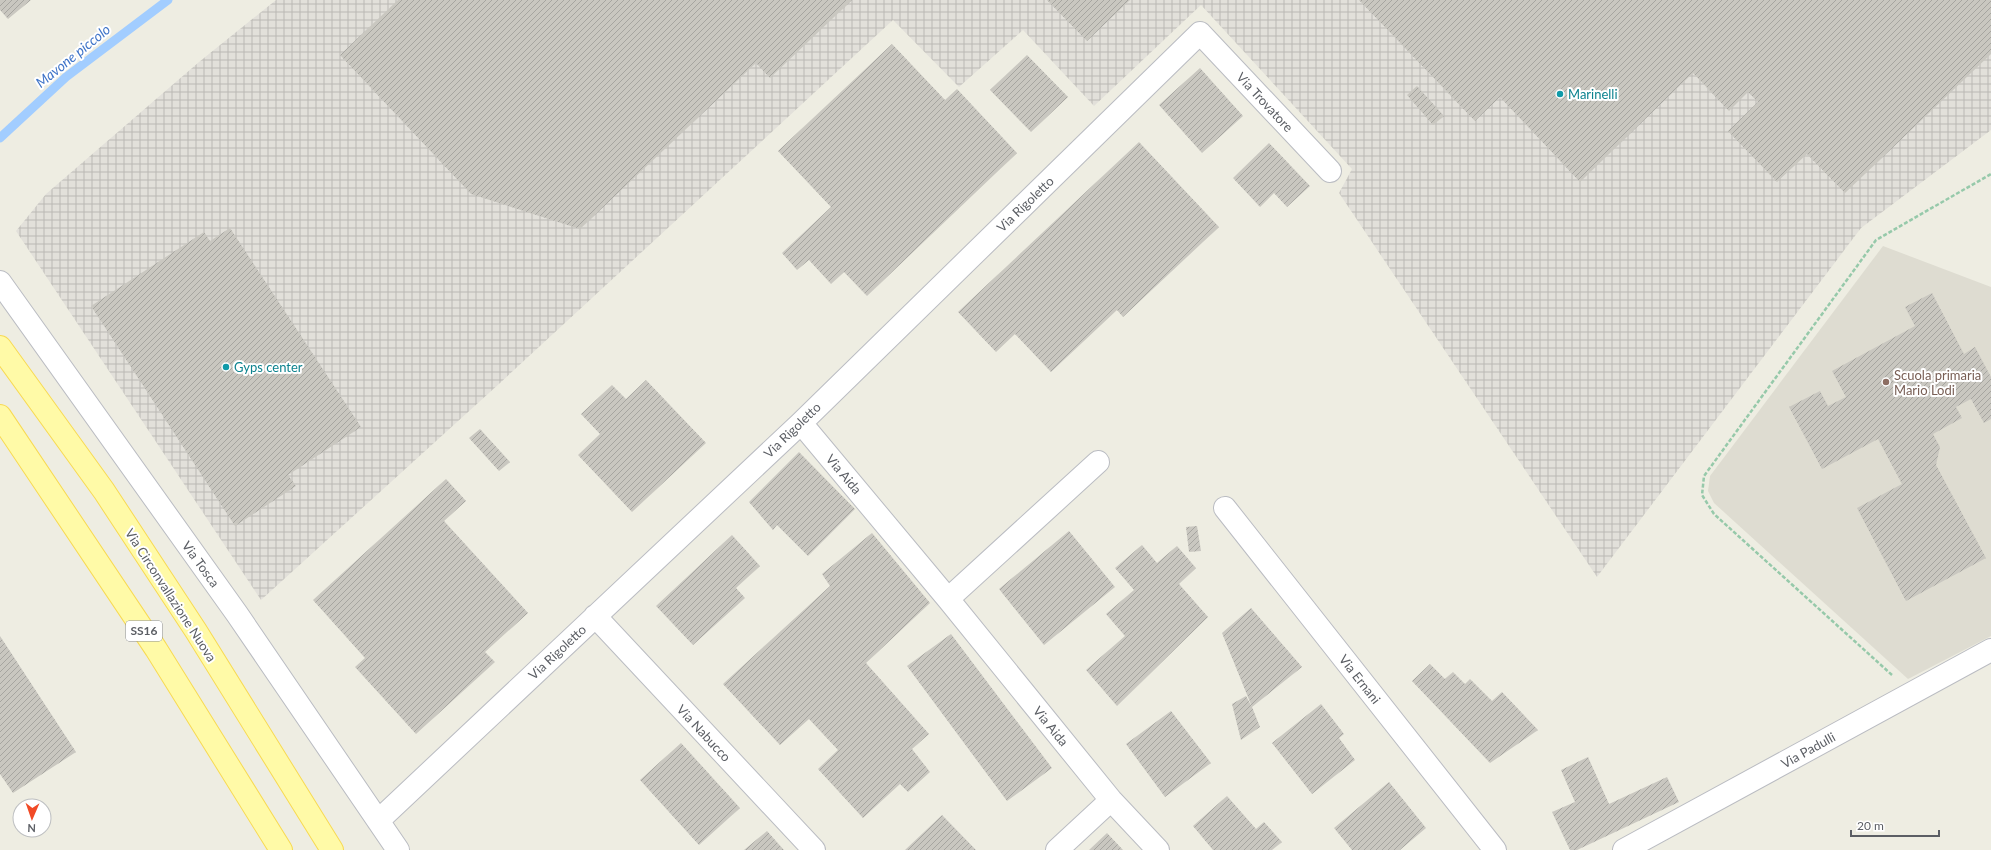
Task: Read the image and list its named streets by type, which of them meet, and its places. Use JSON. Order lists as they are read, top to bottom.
{
  "streets": {
    "main road": ["Via Circonvallazione Nuova", "SS16"],
    "street": [
      "Via Trovatore",
      "Via Rigoletto",
      "Via Aida",
      "Via Tosca",
      "Via Ernani",
      "Via Nabucco",
      "Via Padulli"
    ]
  },
  "crossings": [
    ["Via Trovatore", "Via Rigoletto"],
    ["Via Rigoletto", "Via Aida"],
    ["Via Rigoletto", "Via Tosca"],
    ["Via Rigoletto", "Via Nabucco"]
  ],
  "water": ["Mavone piccolo"],
  "places": ["Marinelli", "Gyps center", "Scuola primaria Mario Lodi"],
  "scale_bar": "20 m",
  "north": "bottom"
}
